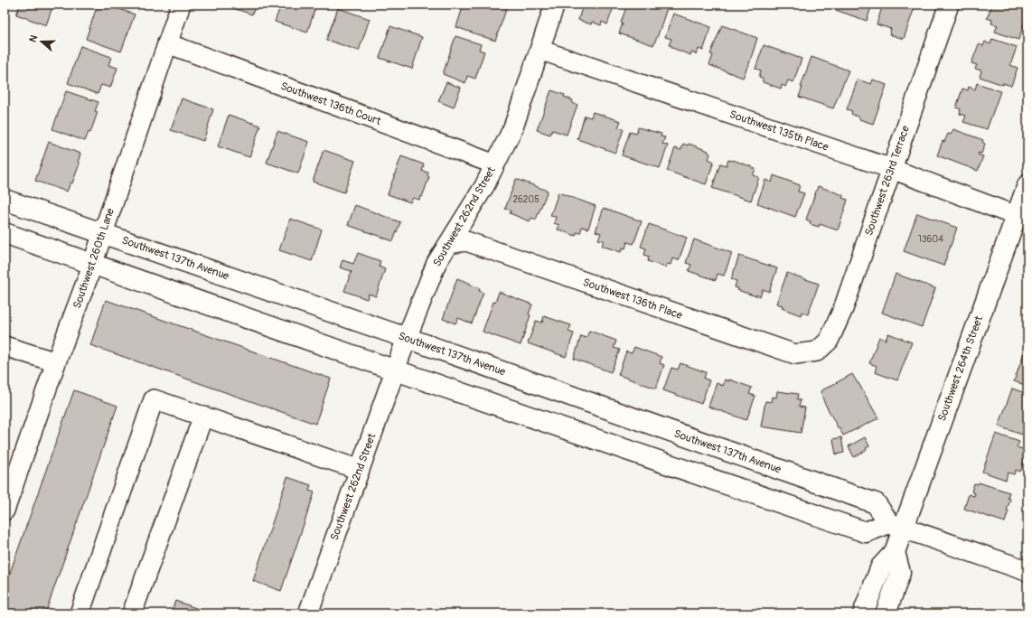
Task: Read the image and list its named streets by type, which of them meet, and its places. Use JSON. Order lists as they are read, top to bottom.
{
  "streets": {
    "main road": ["Southwest 137th Avenue", "Southwest 264th Street"],
    "street": [
      "Southwest 136th Court",
      "Southwest 135th Place",
      "Southwest 263rd Terrace",
      "Southwest 262nd Street",
      "Southwest 260th Lane",
      "Southwest 136th Place"
    ]
  },
  "crossings": [
    ["Southwest 136th Court", "Southwest 262nd Street"],
    ["Southwest 136th Court", "Southwest 260th Lane"],
    ["Southwest 135th Place", "Southwest 263rd Terrace"],
    ["Southwest 135th Place", "Southwest 262nd Street"],
    ["Southwest 135th Place", "Southwest 264th Street"],
    ["Southwest 263rd Terrace", "Southwest 136th Place"],
    ["Southwest 262nd Street", "Southwest 137th Avenue"],
    ["Southwest 262nd Street", "Southwest 136th Place"],
    ["Southwest 260th Lane", "Southwest 137th Avenue"],
    ["Southwest 137th Avenue", "Southwest 264th Street"]
  ],
  "house_numbers": ["26205", "13604"],
  "north": "left"
}
